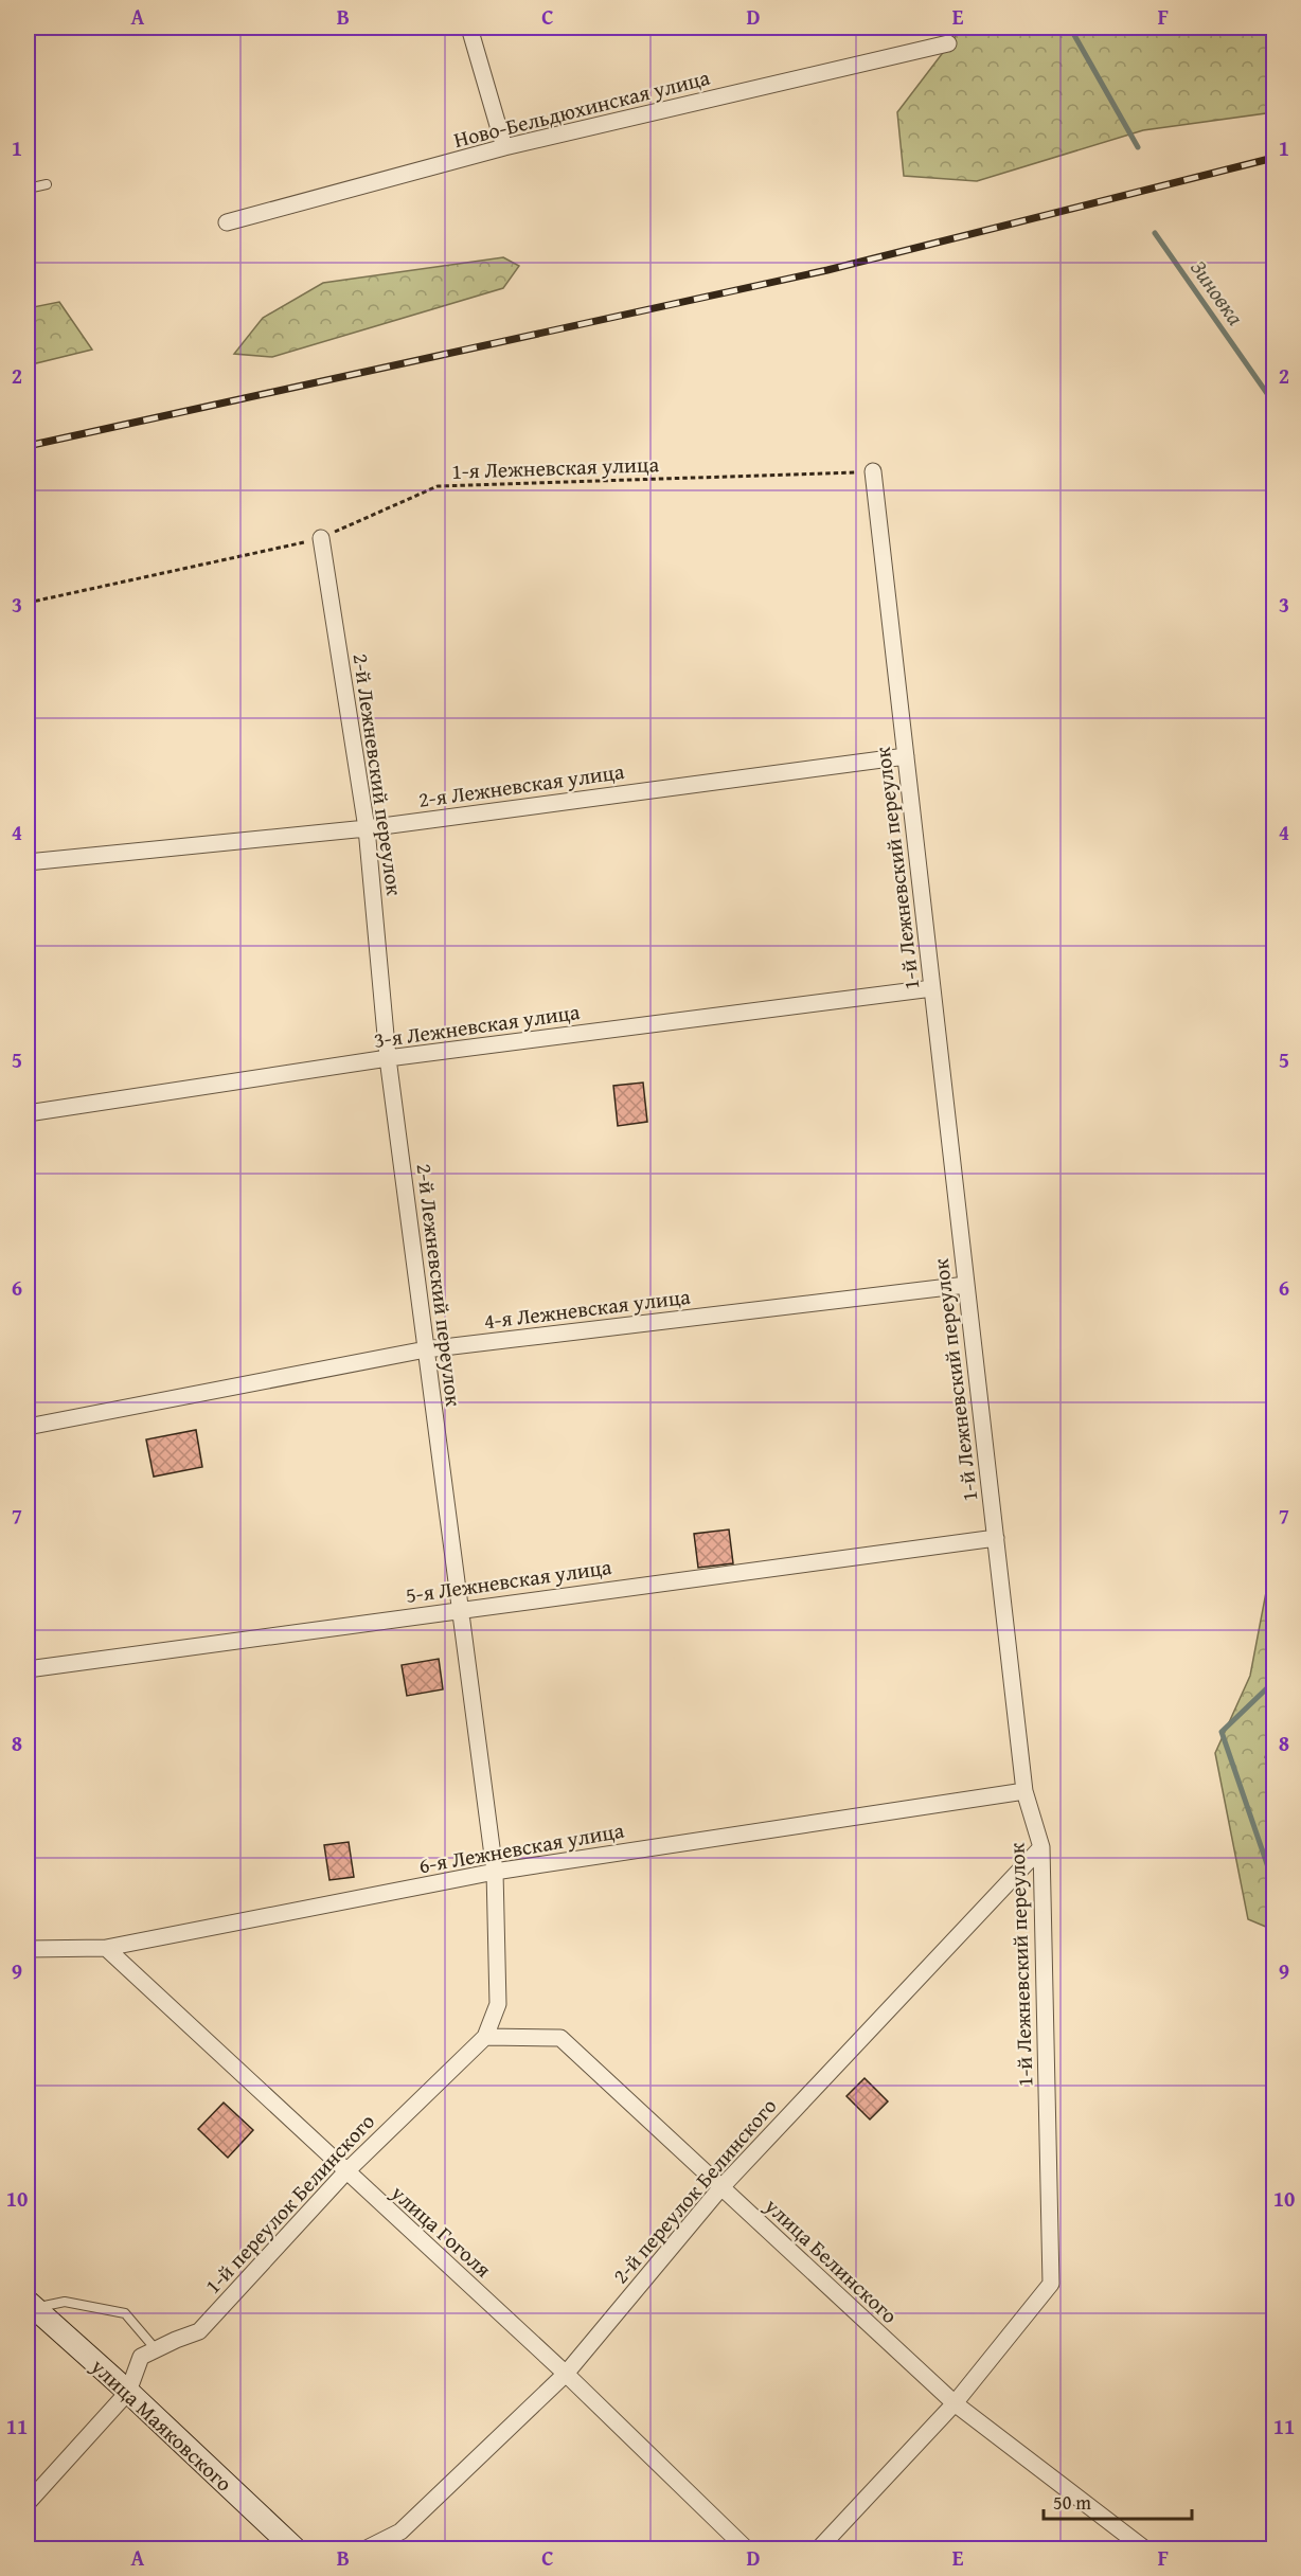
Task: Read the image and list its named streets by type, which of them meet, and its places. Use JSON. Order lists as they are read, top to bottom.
{
  "streets": {
    "main road": ["улица Маяковского"],
    "street": [
      "Ново-Бельдюхинская улица",
      "2-й Лежневский переулок",
      "2-я Лежневская улица",
      "1-й Лежневский переулок",
      "3-я Лежневская улица",
      "4-я Лежневская улица",
      "5-я Лежневская улица",
      "6-я Лежневская улица",
      "2-й переулок Белинского",
      "1-й переулок Белинского",
      "улица Гоголя",
      "улица Белинского"
    ],
    "path": ["1-я Лежневская улица"]
  },
  "crossings": [
    ["1-я Лежневская улица", "2-й Лежневский переулок"],
    ["1-я Лежневская улица", "1-й Лежневский переулок"],
    ["2-й Лежневский переулок", "2-я Лежневская улица"],
    ["2-й Лежневский переулок", "3-я Лежневская улица"],
    ["2-й Лежневский переулок", "4-я Лежневская улица"],
    ["2-й Лежневский переулок", "5-я Лежневская улица"],
    ["2-й Лежневский переулок", "6-я Лежневская улица"],
    ["2-й Лежневский переулок", "1-й переулок Белинского"],
    ["2-й Лежневский переулок", "улица Белинского"],
    ["2-я Лежневская улица", "1-й Лежневский переулок"],
    ["1-й Лежневский переулок", "3-я Лежневская улица"],
    ["1-й Лежневский переулок", "4-я Лежневская улица"],
    ["1-й Лежневский переулок", "5-я Лежневская улица"],
    ["1-й Лежневский переулок", "6-я Лежневская улица"],
    ["1-й Лежневский переулок", "2-й переулок Белинского"],
    ["1-й Лежневский переулок", "улица Белинского"],
    ["6-я Лежневская улица", "улица Гоголя"],
    ["2-й переулок Белинского", "улица Гоголя"],
    ["2-й переулок Белинского", "улица Белинского"],
    ["1-й переулок Белинского", "улица Гоголя"],
    ["1-й переулок Белинского", "улица Белинского"],
    ["1-й переулок Белинского", "улица Маяковского"]
  ],
  "water": ["Зиновка"],
  "scale_bar": "50 m",
  "grid": {
    "columns": [
      "A",
      "B",
      "C",
      "D",
      "E",
      "F"
    ],
    "rows": [
      "1",
      "2",
      "3",
      "4",
      "5",
      "6",
      "7",
      "8",
      "9",
      "10",
      "11"
    ]
  }
}
